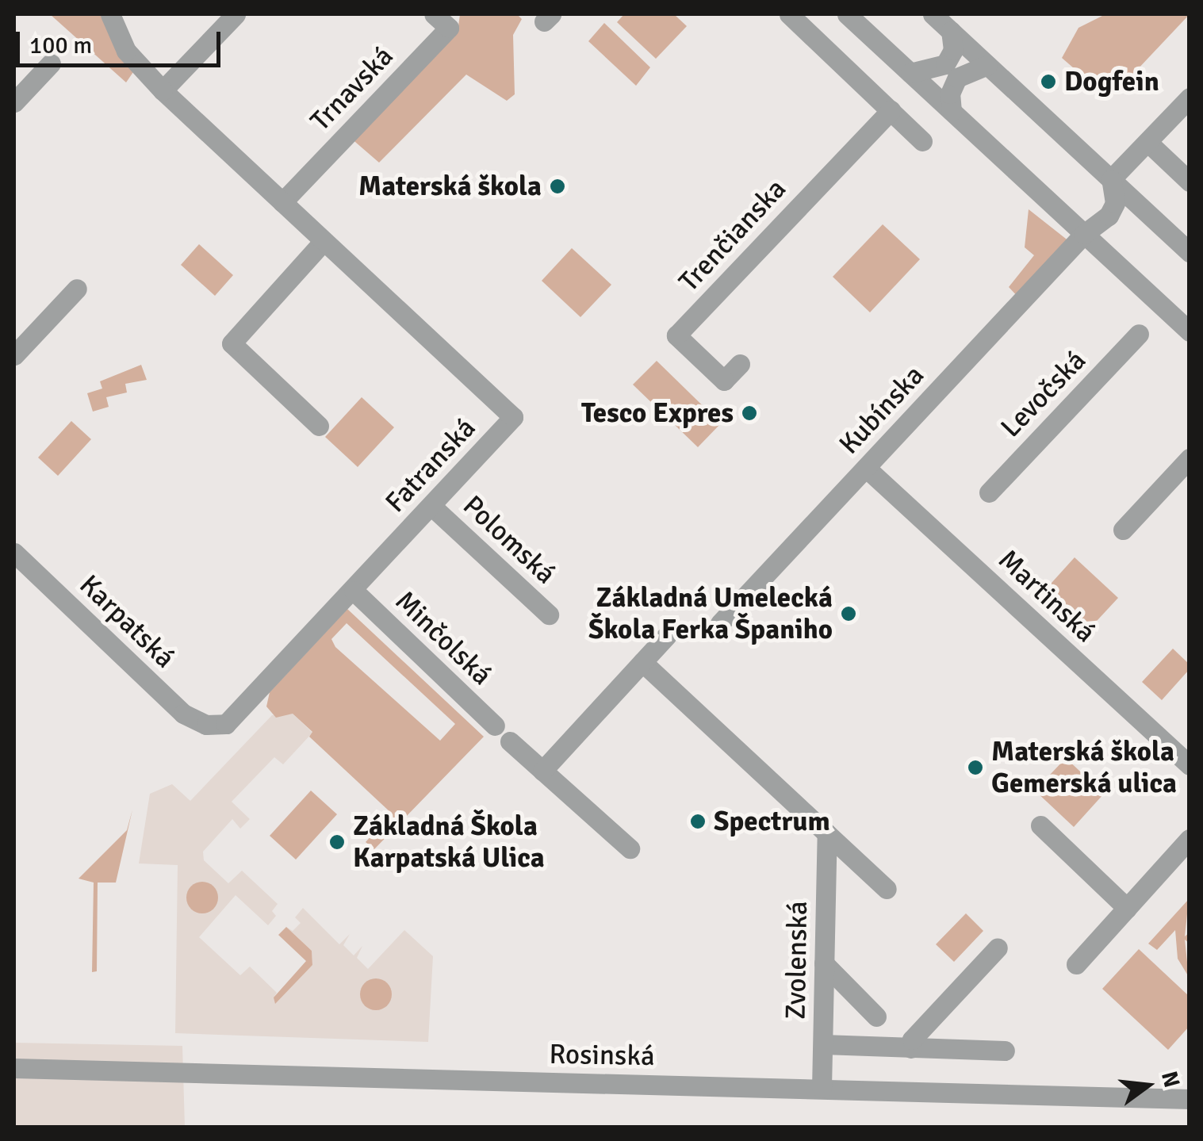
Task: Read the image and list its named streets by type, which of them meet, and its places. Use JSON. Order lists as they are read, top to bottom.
{
  "streets": {
    "street": [
      "Trnavská",
      "Trenčianska",
      "Levočská",
      "Kubínska",
      "Fatranská",
      "Polomská",
      "Martinská",
      "Karpatská",
      "Minčolská",
      "Zvolenská",
      "Rosinská"
    ]
  },
  "crossings": [
    ["Trnavská", "Fatranská"],
    ["Kubínska", "Martinská"],
    ["Fatranská", "Polomská"],
    ["Fatranská", "Karpatská"],
    ["Fatranská", "Minčolská"],
    ["Zvolenská", "Rosinská"]
  ],
  "places": [
    "Dogfein",
    "Materská škola",
    "Tesco Expres",
    "Základná Umelecká Škola Ferka Španiho",
    "Materská škola Gemerská ulica",
    "Spectrum",
    "Základná Škola Karpatská Ulica"
  ],
  "scale_bar": "100 m",
  "north": "right"
}
